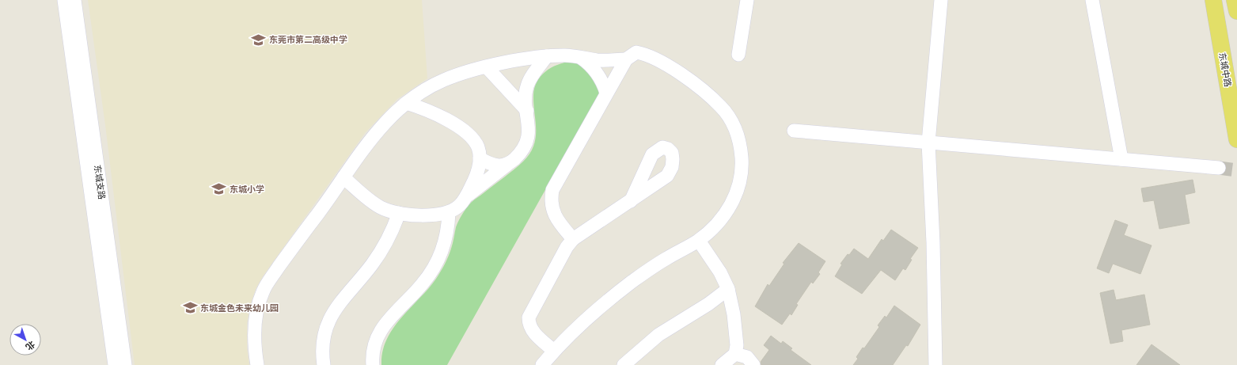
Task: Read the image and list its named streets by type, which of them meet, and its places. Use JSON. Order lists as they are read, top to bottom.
{
  "streets": {
    "main road": ["东城中路"],
    "street": ["东城支路"]
  },
  "places": {
    "school or university": ["东莞市第二高级中学", "东城小学", "东城金色未来幼儿园"]
  },
  "north": "bottom right"
}
